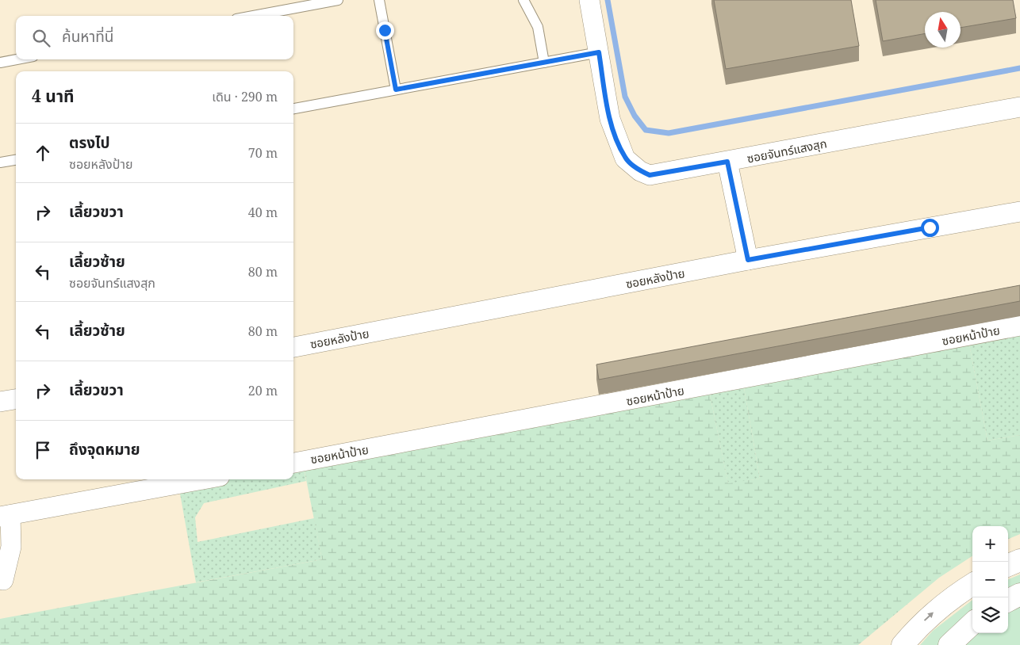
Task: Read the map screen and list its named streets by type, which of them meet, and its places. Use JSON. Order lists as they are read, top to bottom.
{
  "streets": {
    "street": ["ซอยจันทร์แสงสุก", "ซอยหลังป้าย", "ซอยหน้าป้าย"]
  },
  "north": "top",
  "page": {
    "search": "ค้นหาที่นี่",
    "heading": ["4 นาที", "เดิน · 290 m"],
    "list": [
      ["ตรงไป", "ซอยหลังป้าย", "70 m"],
      ["เลี้ยวขวา", "40 m"],
      ["เลี้ยวซ้าย", "ซอยจันทร์แสงสุก", "80 m"],
      ["เลี้ยวซ้าย", "80 m"],
      ["เลี้ยวขวา", "20 m"],
      "ถึงจุดหมาย"
    ],
    "map_buttons": ["+", "−"]
  }
}
